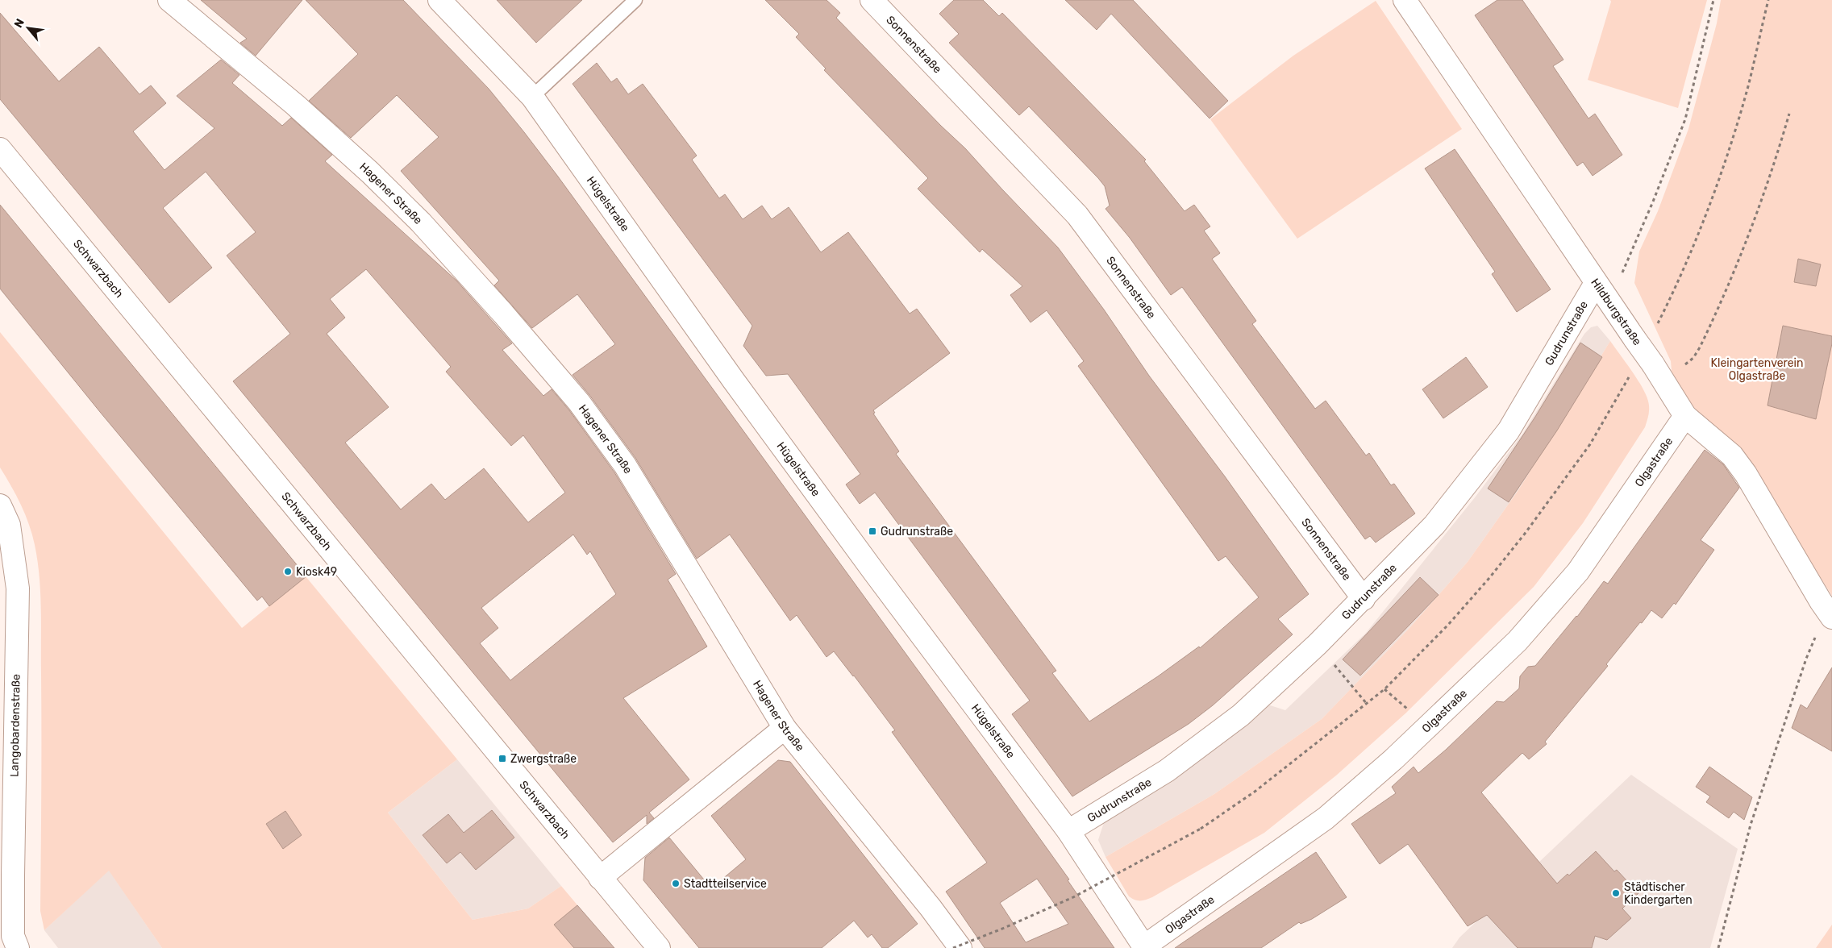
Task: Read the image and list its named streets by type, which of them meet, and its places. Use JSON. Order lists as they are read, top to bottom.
{
  "streets": {
    "street": [
      "Sonnenstraße",
      "Hagener Straße",
      "Hügelstraße",
      "Schwarzbach",
      "Hildburgstraße",
      "Gudrunstraße",
      "Olgastraße",
      "Langobardenstraße"
    ]
  },
  "crossings": [
    ["Sonnenstraße", "Gudrunstraße"],
    ["Hügelstraße", "Gudrunstraße"],
    ["Hügelstraße", "Olgastraße"],
    ["Hildburgstraße", "Gudrunstraße"],
    ["Hildburgstraße", "Olgastraße"]
  ],
  "parks": ["Kleingartenverein Olgastraße"],
  "places": {
    "transit": ["Gudrunstraße", "Zwergstraße"],
    "other": ["Kiosk49", "Stadtteilservice", "Städtischer Kindergarten"]
  },
  "north": "top left"
}
